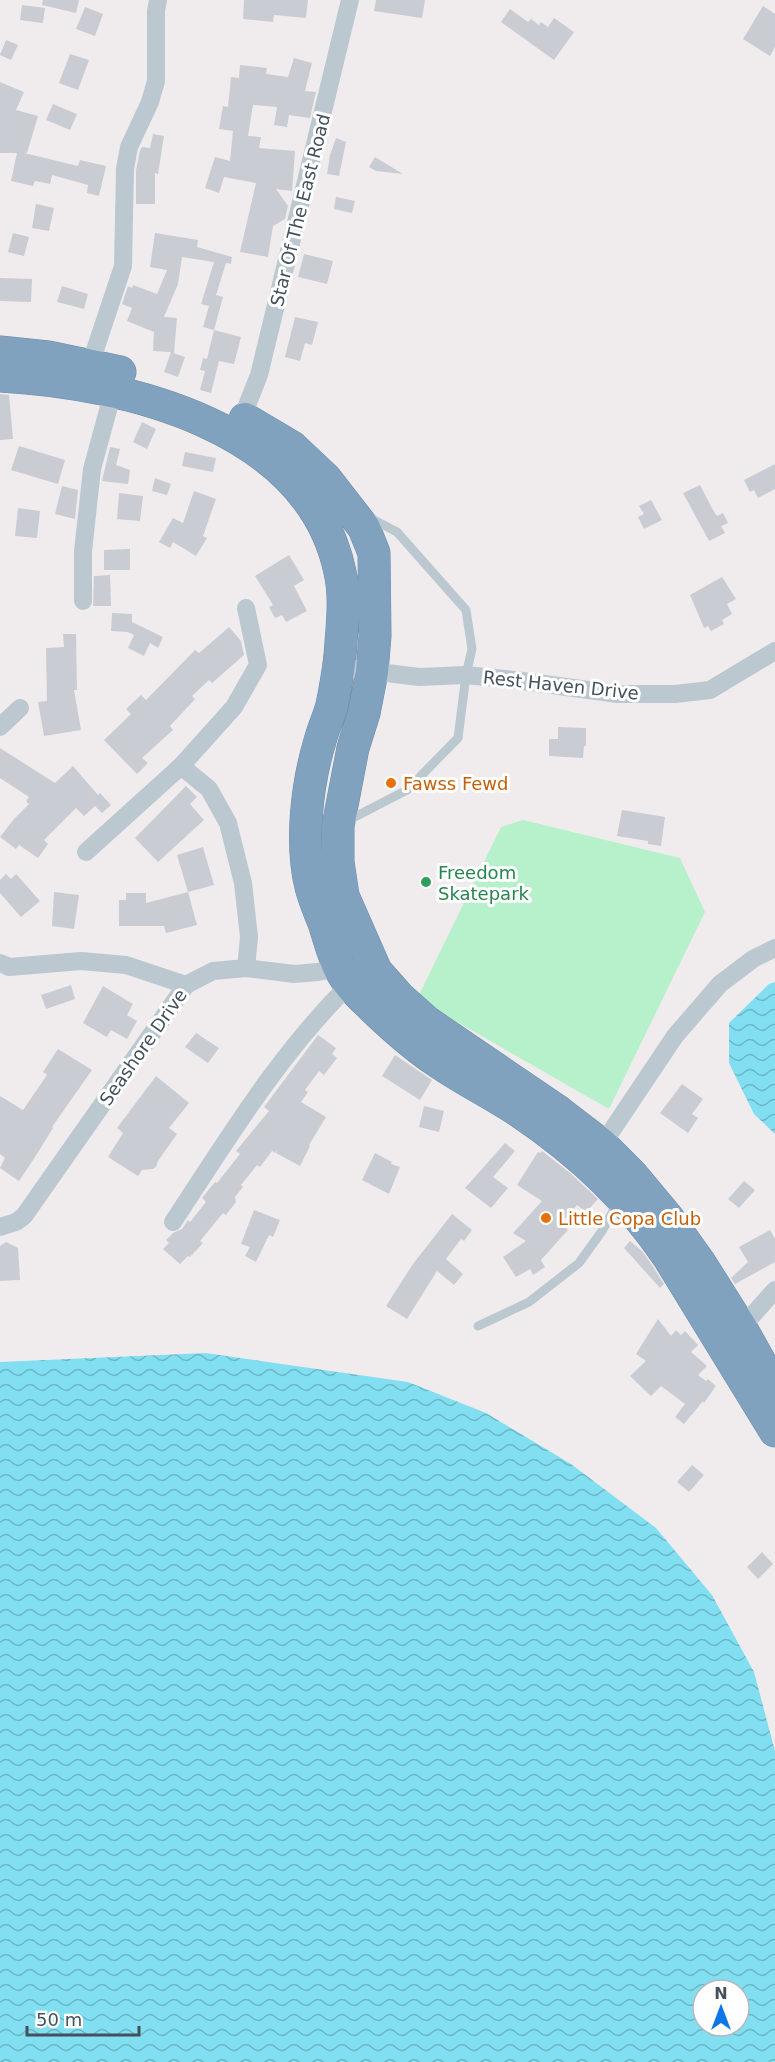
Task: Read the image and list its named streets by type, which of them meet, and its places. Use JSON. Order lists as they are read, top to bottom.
{
  "streets": {
    "street": ["Star Of The East Road", "Rest Haven Drive", "Seashore Drive"]
  },
  "places": ["Fawss Fewd", "Freedom Skatepark", "Little Copa Club"],
  "scale_bar": "50 m",
  "north": "top"
}
